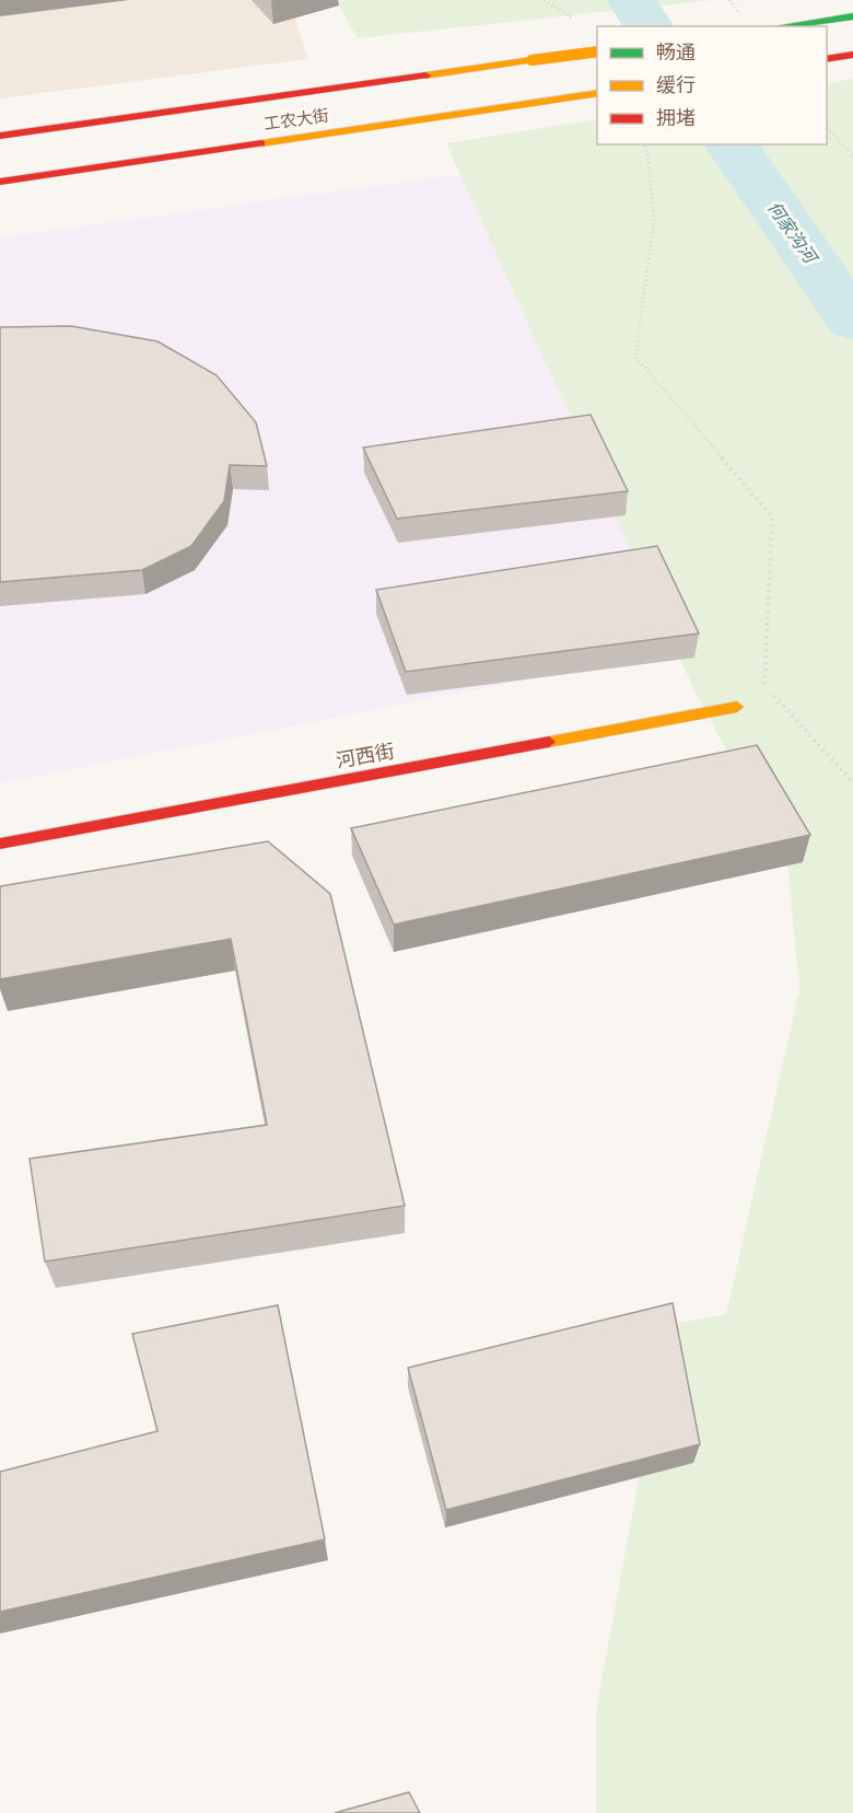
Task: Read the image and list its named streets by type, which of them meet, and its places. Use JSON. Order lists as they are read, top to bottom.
{
  "streets": {
    "main road": ["工农大街", "河西街"]
  },
  "water": ["何家沟河"],
  "legend": ["畅通", "缓行", "拥堵"]
}
